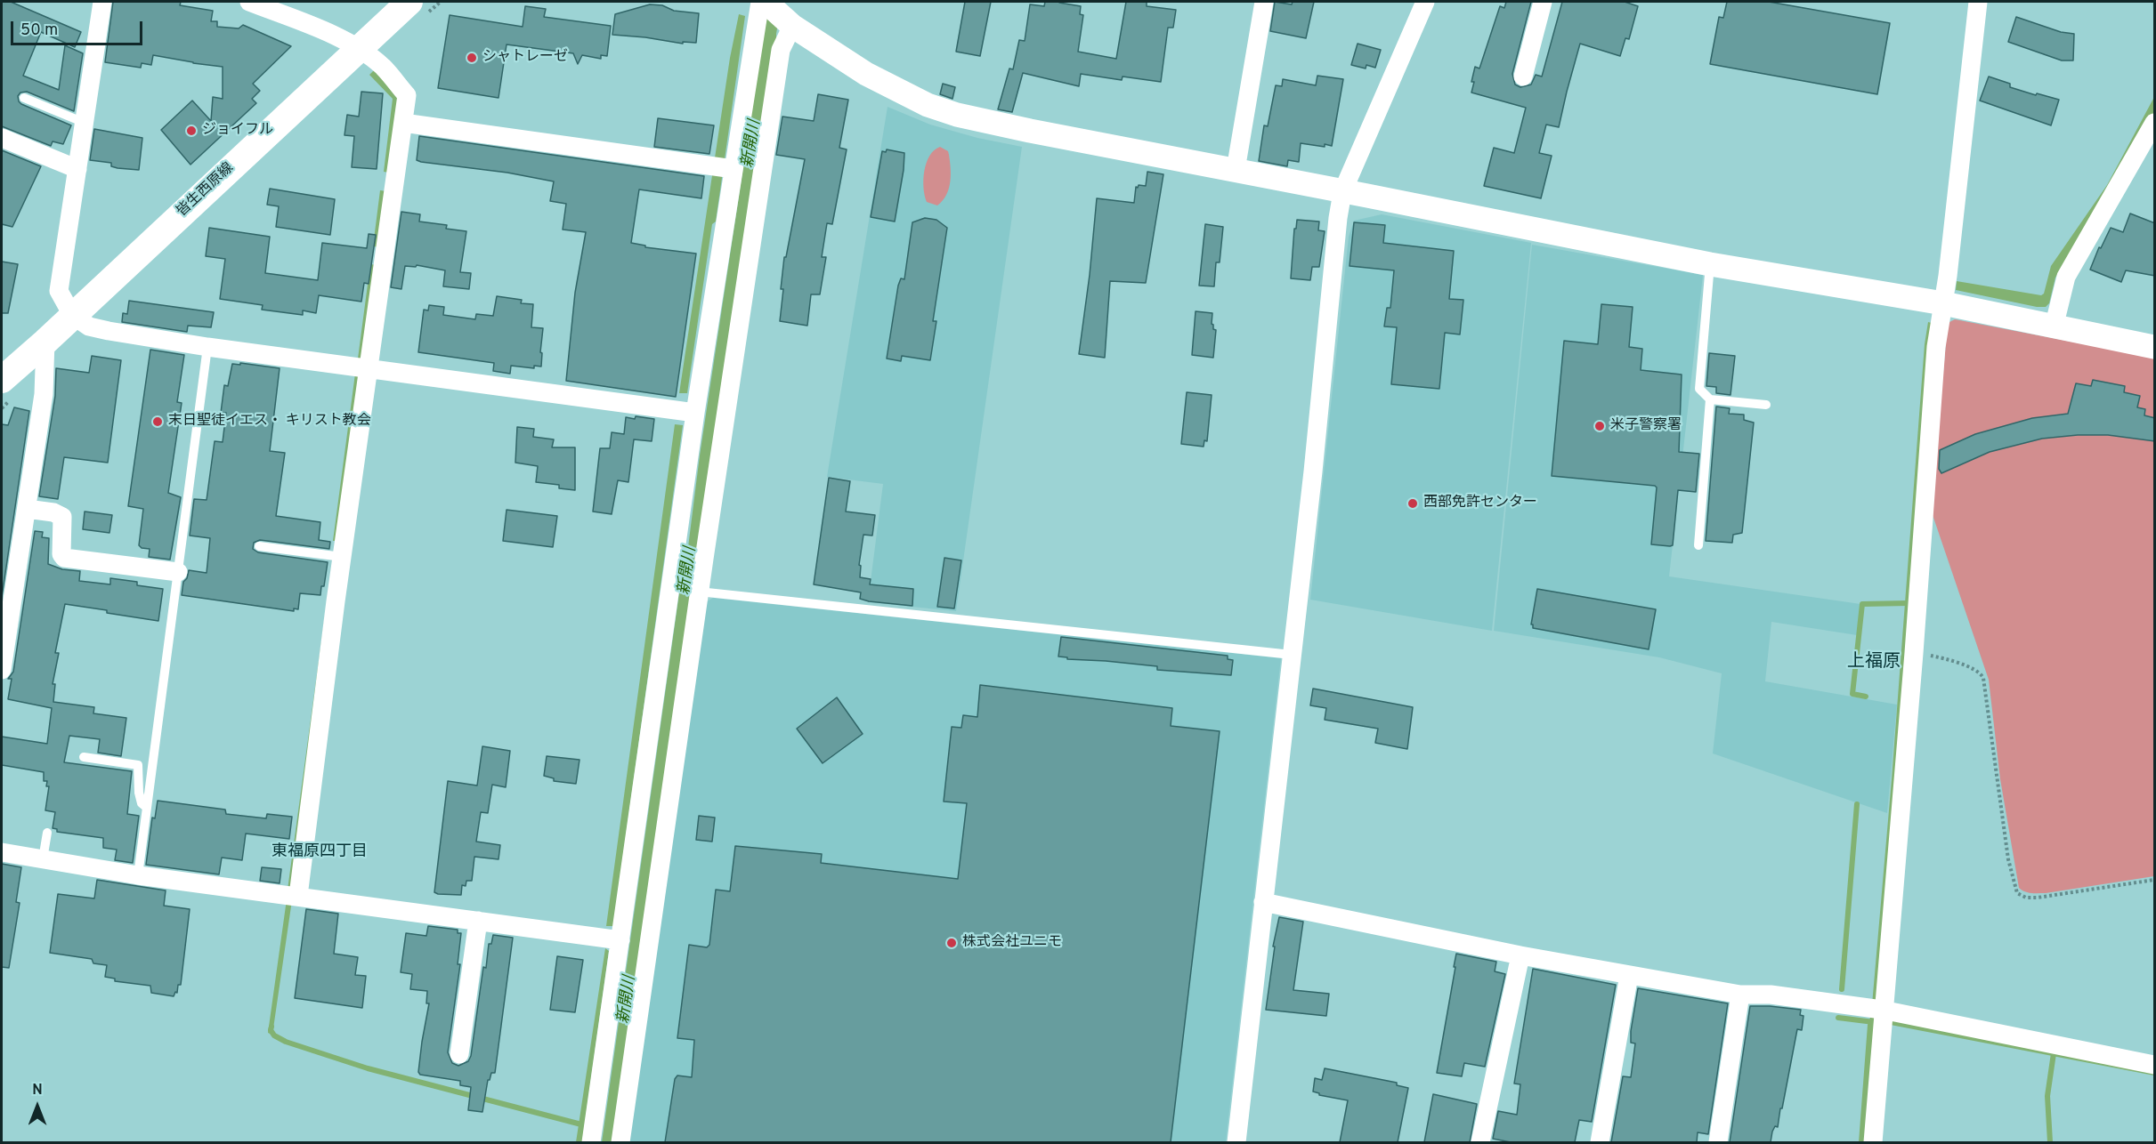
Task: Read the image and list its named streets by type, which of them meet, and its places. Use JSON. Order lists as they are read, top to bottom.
{
  "streets": {
    "main road": ["皆生西原線"]
  },
  "districts": ["上福原", "東福原四丁目"],
  "water": ["新開川"],
  "places": [
    "シャトレーゼ",
    "ジョイフル",
    "末日聖徒イエス・ キリスト教会",
    "米子警察署",
    "西部免許センター",
    "株式会社ユニモ"
  ],
  "scale_bar": "50 m",
  "north": "top"
}
